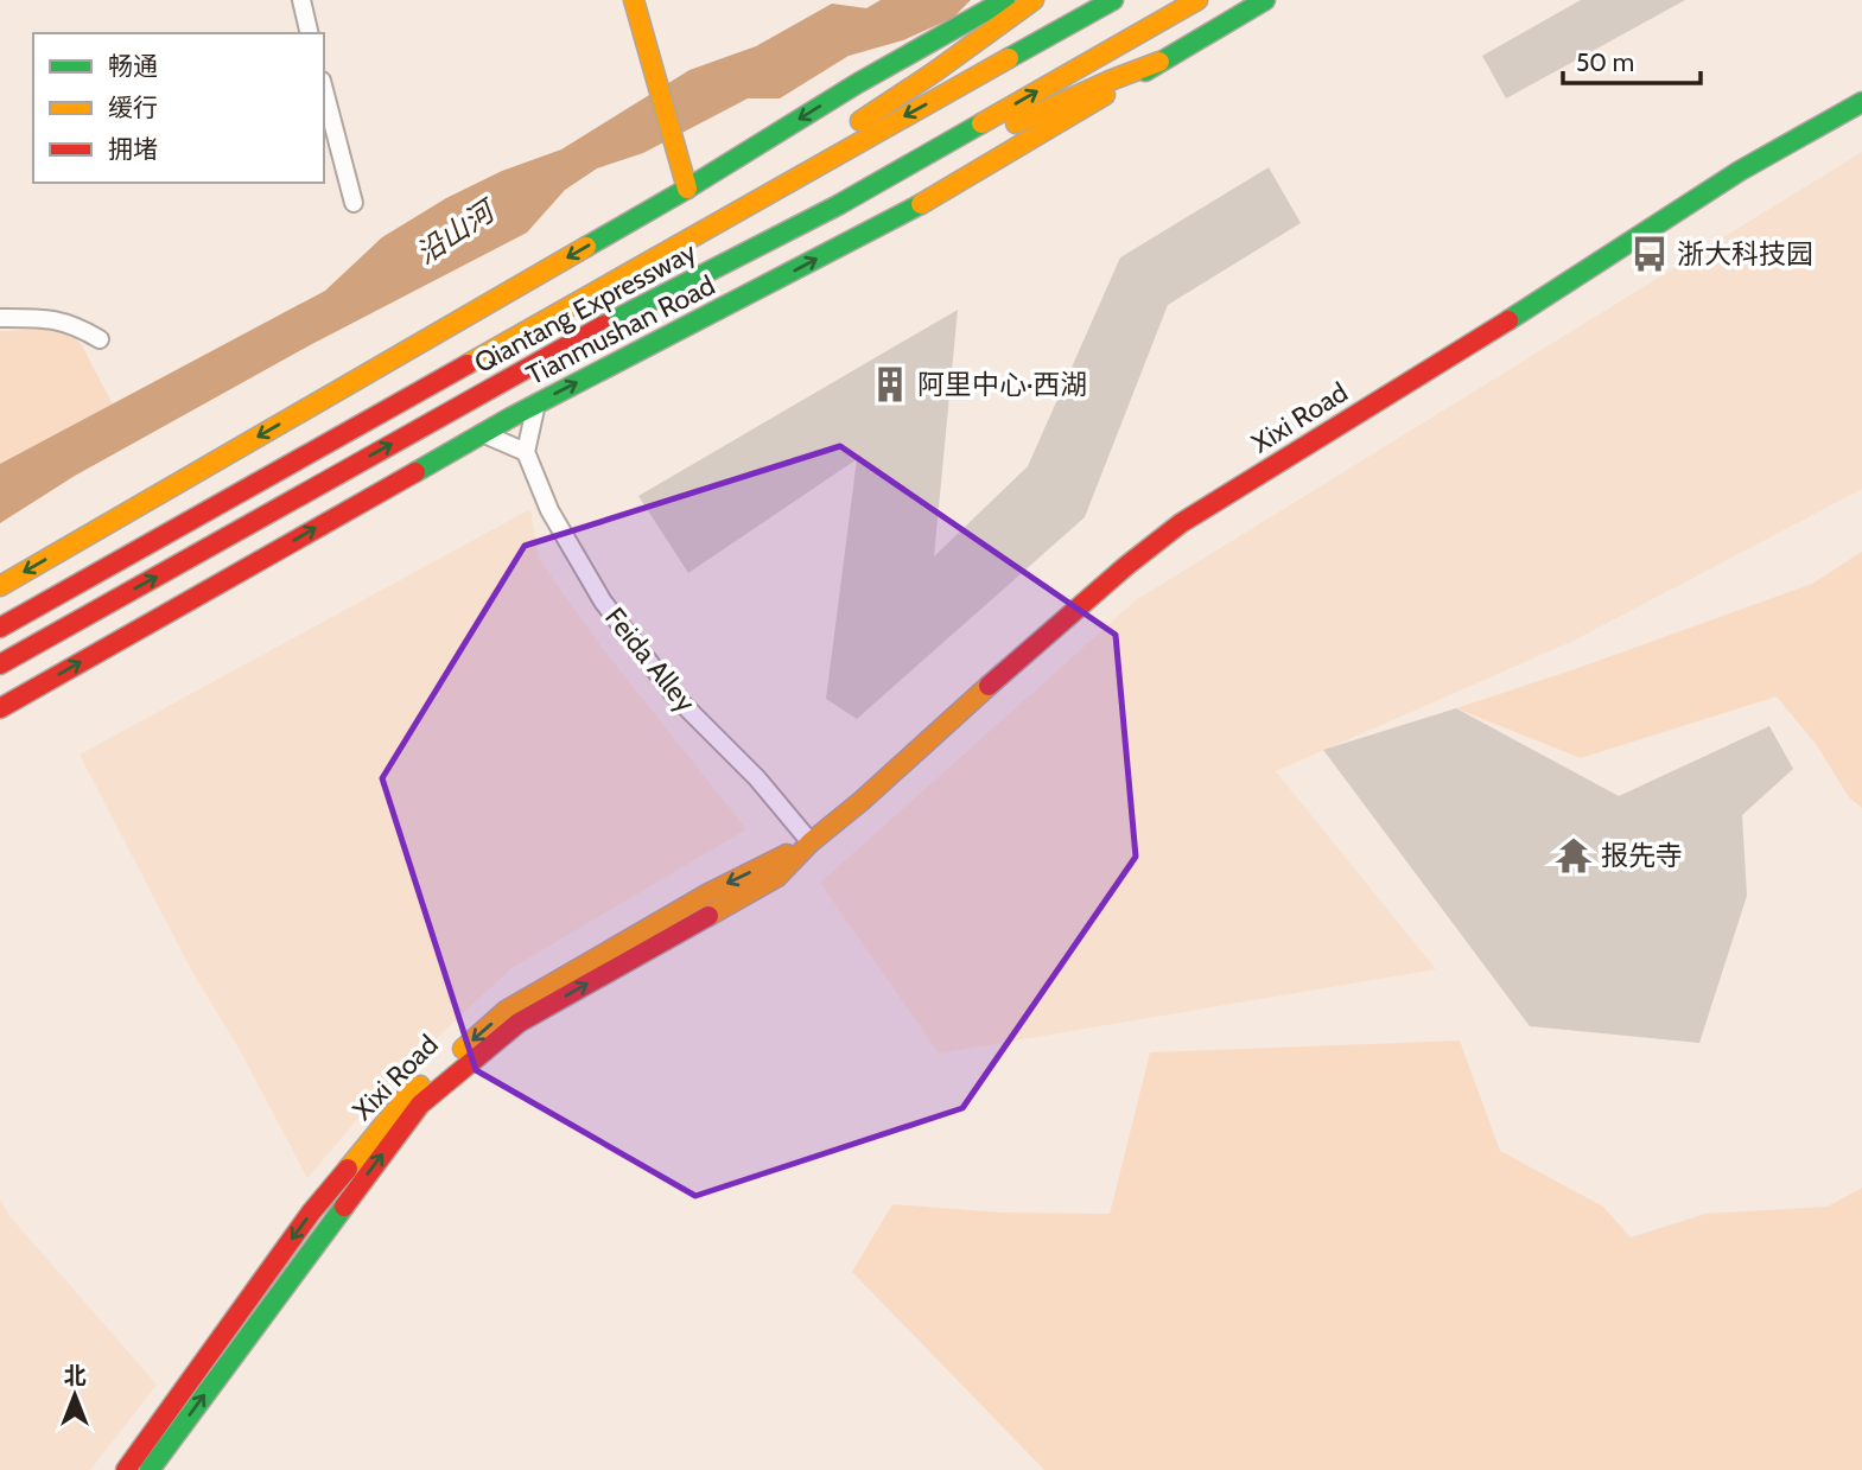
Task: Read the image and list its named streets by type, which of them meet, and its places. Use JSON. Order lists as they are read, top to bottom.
{
  "streets": {
    "main road": ["Qiantang Expressway", "Tianmushan Road", "Xixi Road"],
    "street": ["Feida Alley"]
  },
  "crossings": [
    ["Xixi Road", "Feida Alley"]
  ],
  "water": ["沿山河"],
  "places": {
    "bus stop": ["浙大科技园"],
    "building": ["阿里中心·西湖"],
    "temple": ["报先寺"]
  },
  "legend": ["畅通", "缓行", "拥堵"],
  "scale_bar": "50 m",
  "north": "top"
}
